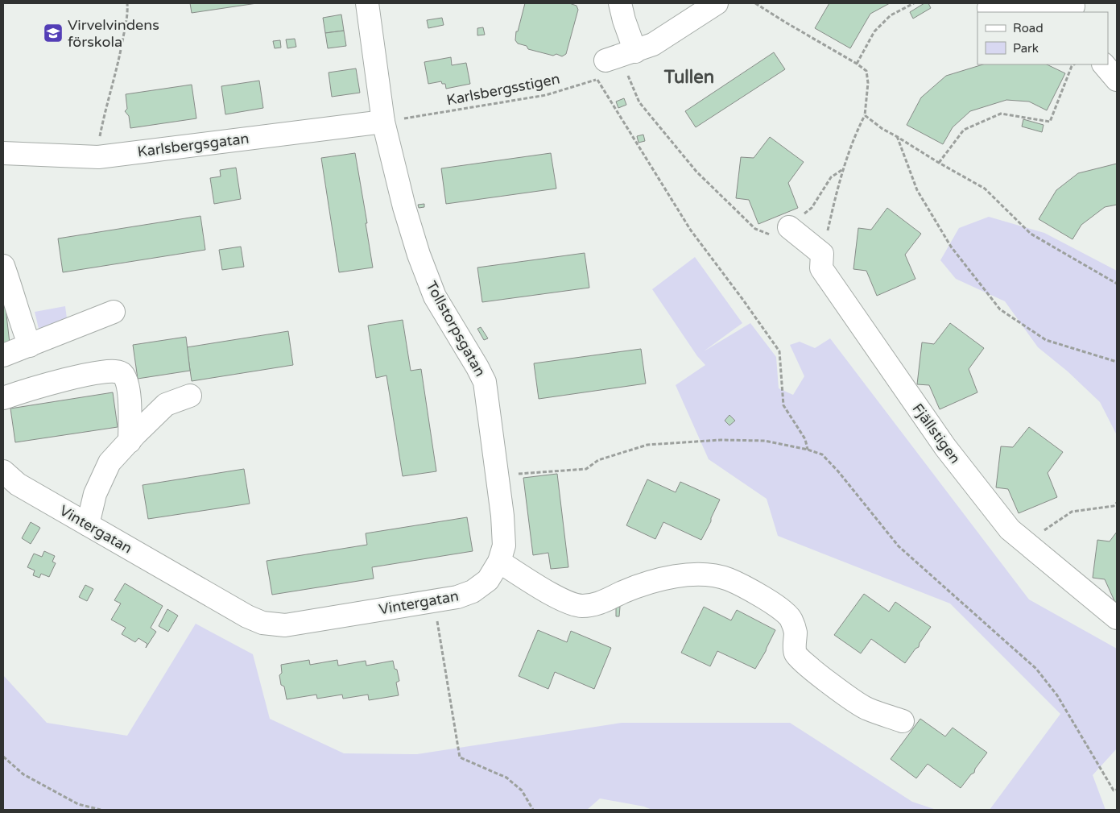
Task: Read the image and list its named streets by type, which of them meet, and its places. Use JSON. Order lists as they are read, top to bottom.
{
  "streets": {
    "street": [
      "Karlsbergsgatan",
      "Tollstorpsgatan",
      "Fjällstigen",
      "Vintergatan"
    ],
    "path": ["Karlsbergsstigen"]
  },
  "crossings": [
    ["Karlsbergsstigen", "Karlsbergsgatan"],
    ["Karlsbergsstigen", "Tollstorpsgatan"],
    ["Karlsbergsgatan", "Tollstorpsgatan"],
    ["Tollstorpsgatan", "Vintergatan"]
  ],
  "districts": ["Tullen"],
  "places": {
    "school or university": ["Virvelvindens förskola"]
  },
  "legend": ["Road", "Park"]
}
